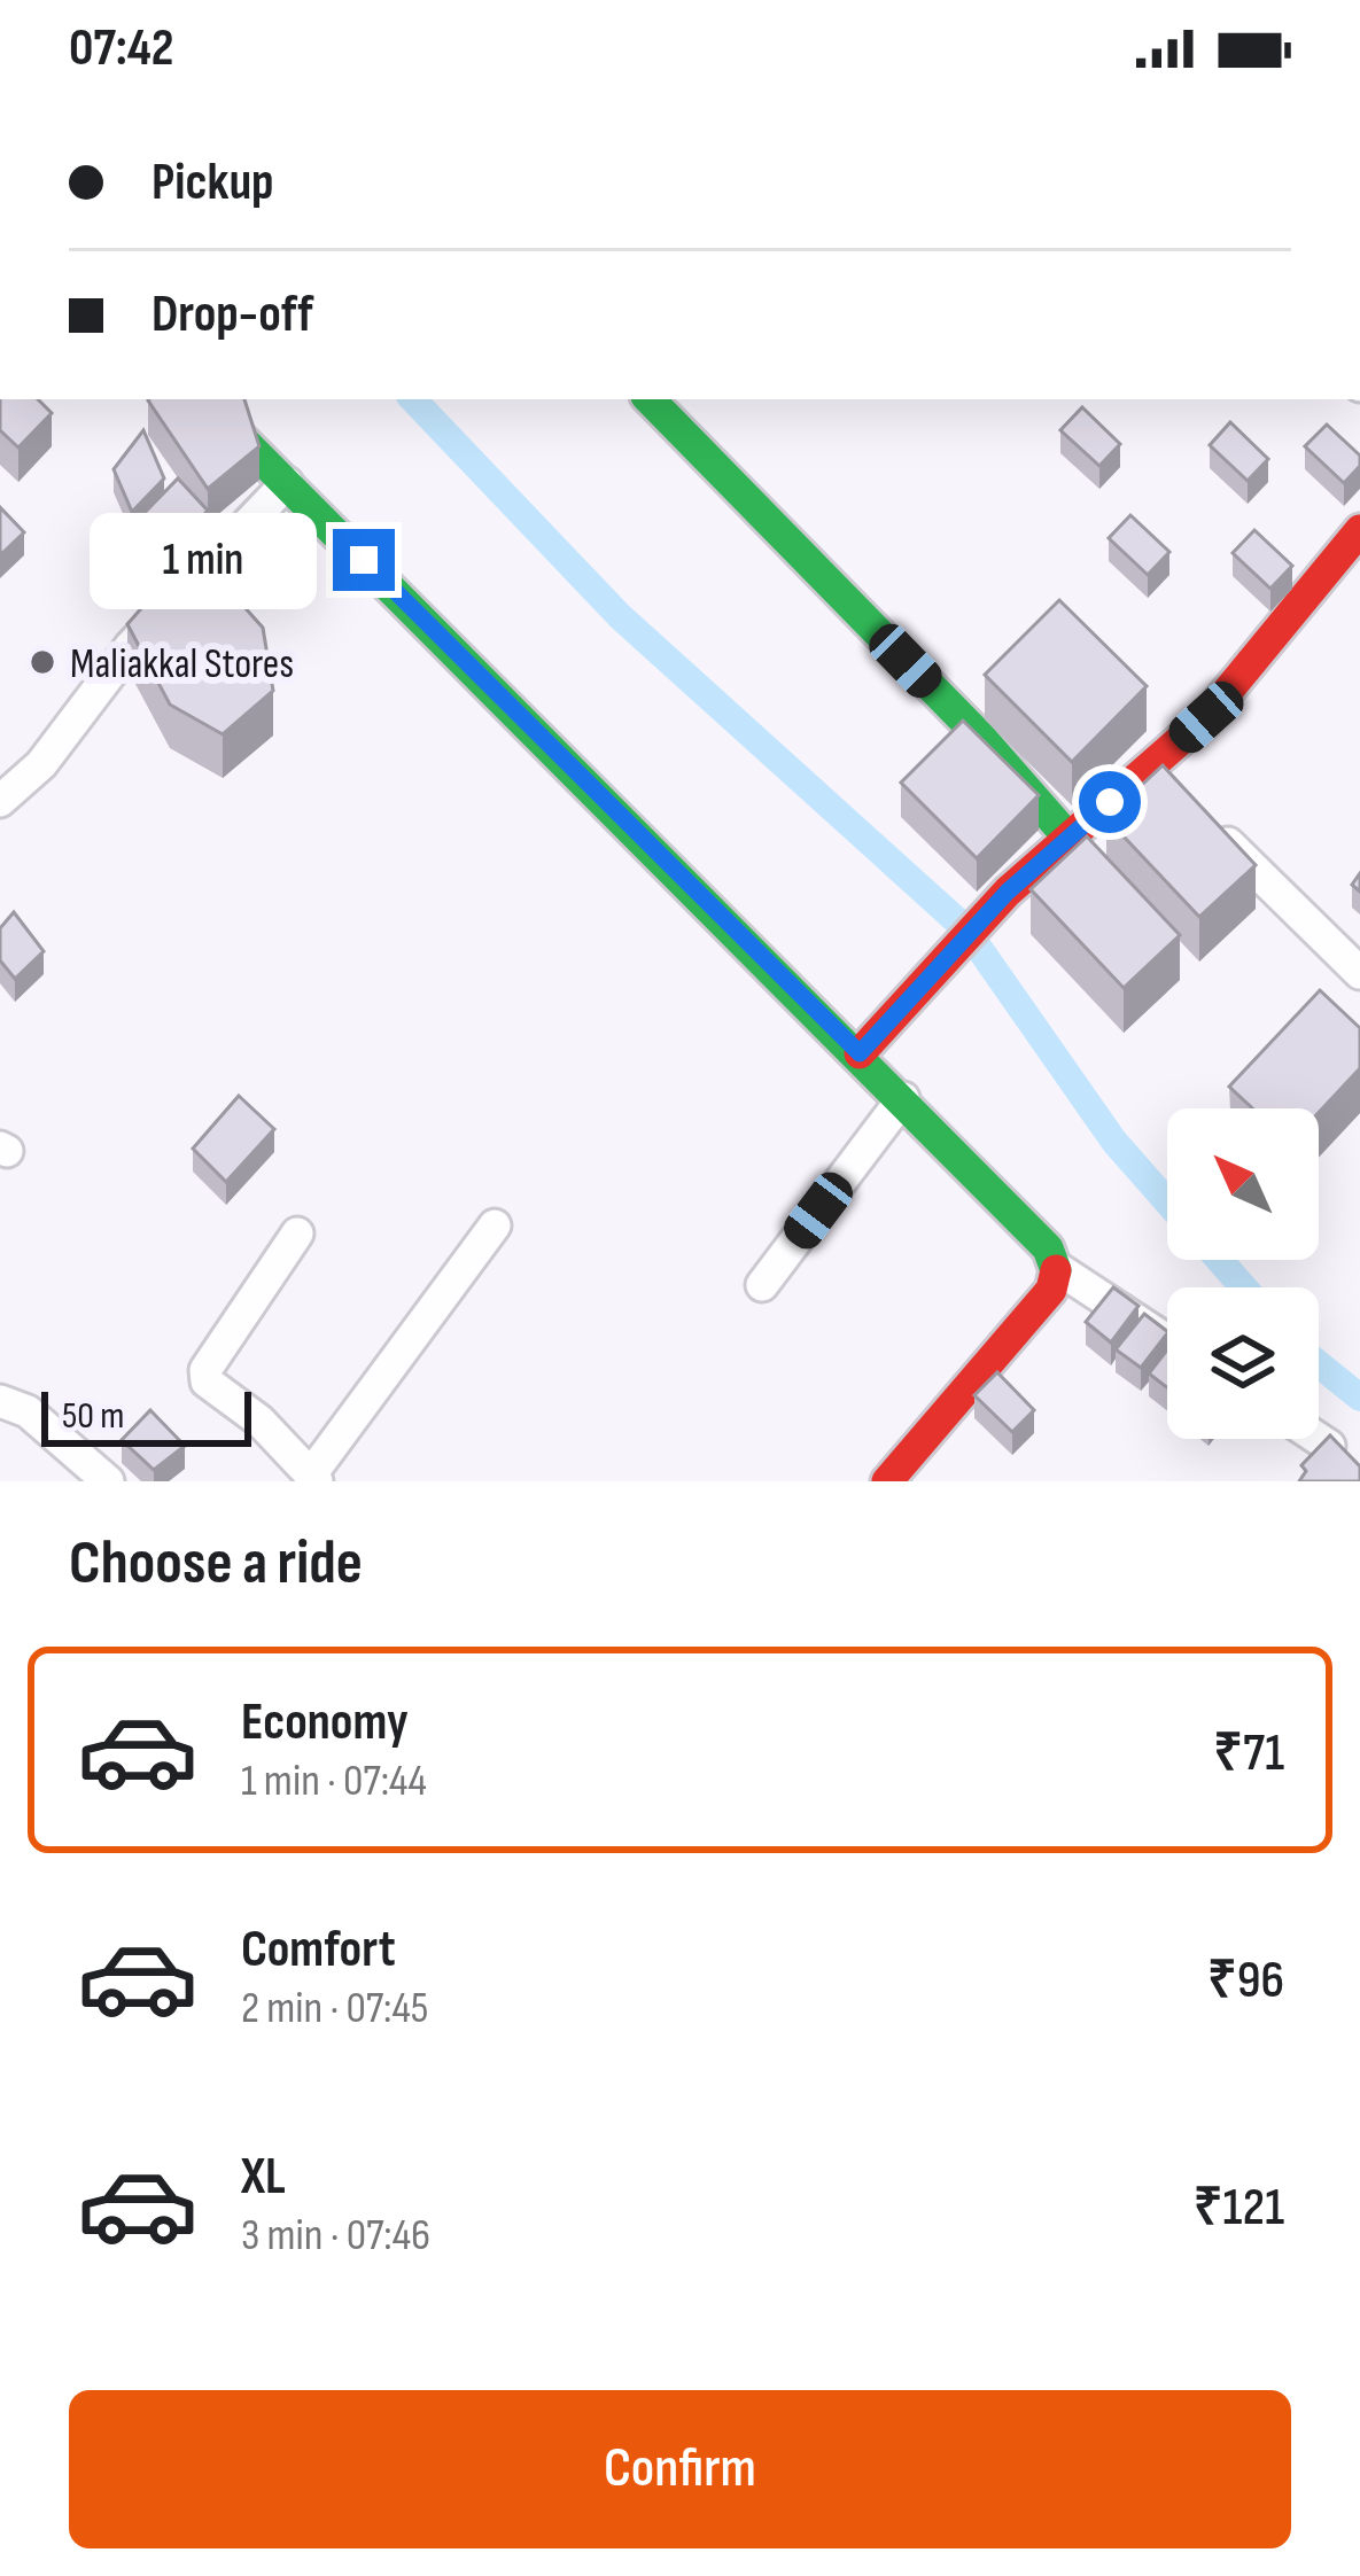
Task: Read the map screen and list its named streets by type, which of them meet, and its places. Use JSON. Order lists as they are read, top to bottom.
{
  "places": ["Maliakkal Stores"],
  "scale_bar": "50 m",
  "north": "top left",
  "page": {
    "status": "07:42",
    "banner": ["Pickup", "Drop-off"],
    "bubble": "1 min",
    "scale": "50 m",
    "heading": "Choose a ride",
    "list": [
      {
        "name": "Economy",
        "note": "1 min · 07:44",
        "value": "₹71"
      },
      {
        "name": "Comfort",
        "note": "2 min · 07:45",
        "value": "₹96"
      },
      {
        "name": "XL",
        "note": "3 min · 07:46",
        "value": "₹121"
      }
    ],
    "buttons": "Confirm"
  }
}
